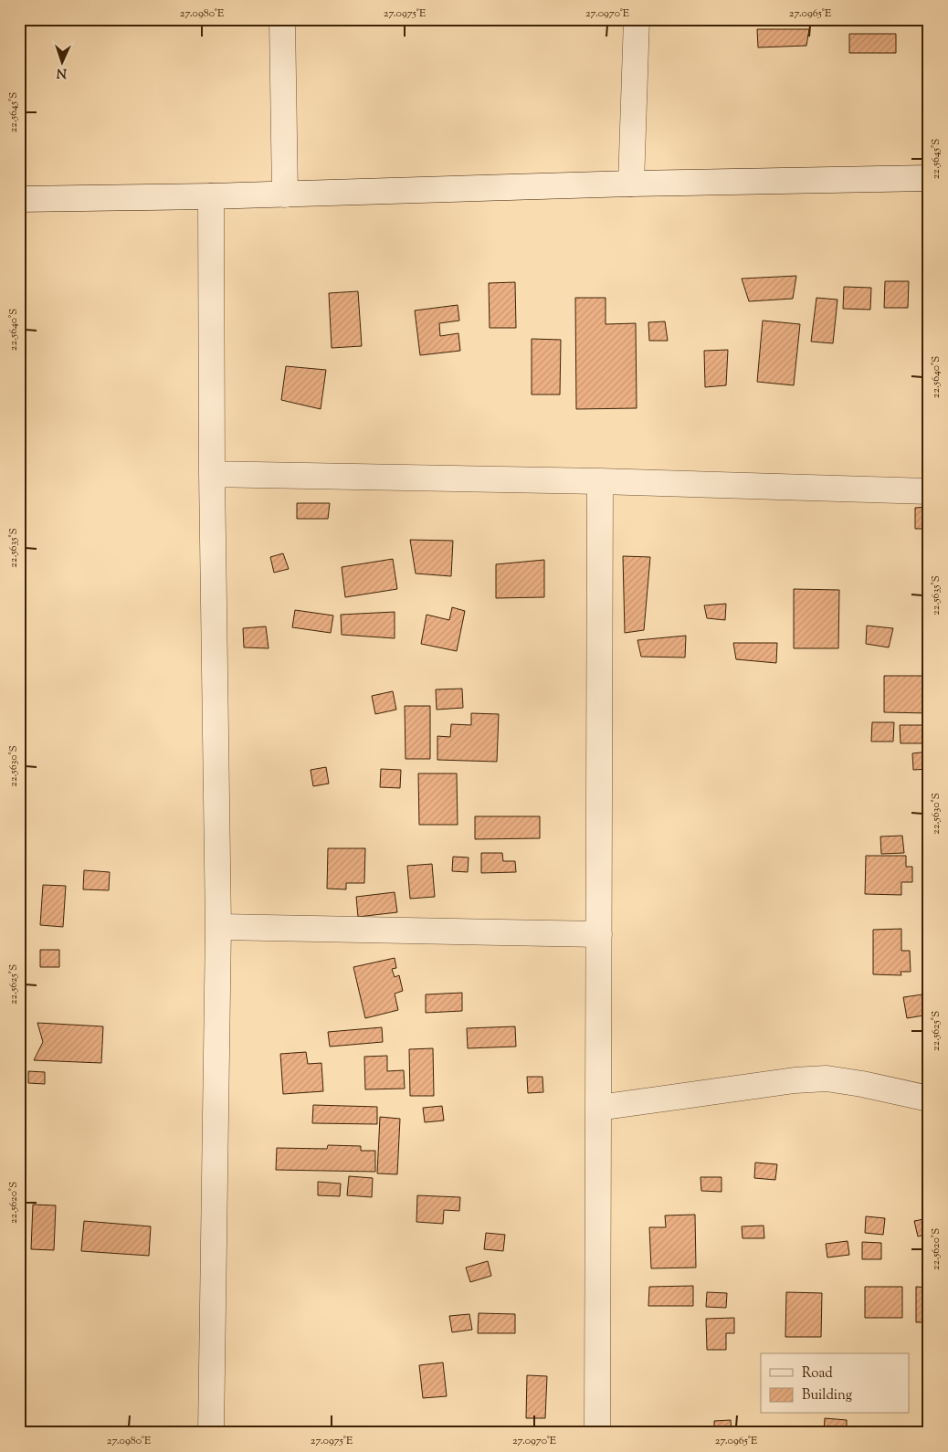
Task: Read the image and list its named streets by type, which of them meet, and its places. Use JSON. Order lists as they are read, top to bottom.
{
  "legend": ["Road", "Building"],
  "north": "bottom",
  "coordinates": [
    "27.0980°E",
    "27.0975°E",
    "27.0970°E",
    "27.0965°E",
    "22.5645°S",
    "22.5640°S",
    "22.5635°S",
    "22.5630°S",
    "22.5625°S",
    "22.5620°S"
  ]
}
